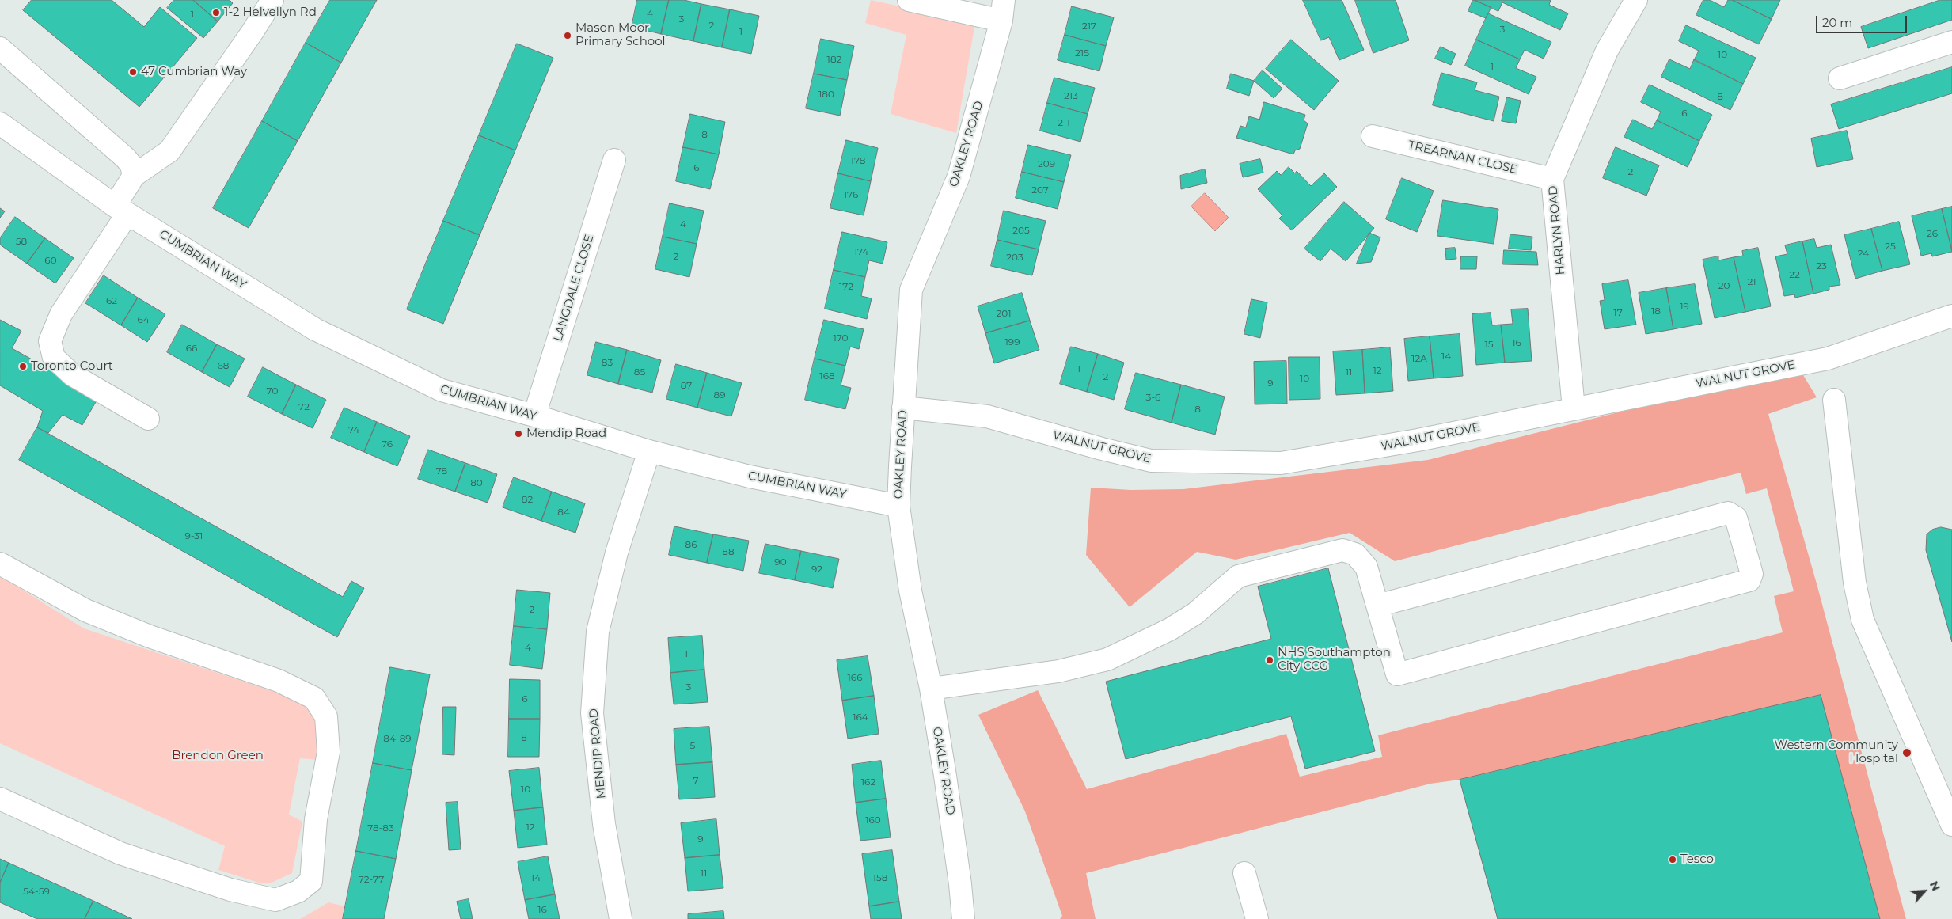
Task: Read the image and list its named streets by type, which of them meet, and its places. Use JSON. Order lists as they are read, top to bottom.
{
  "streets": {
    "street": [
      "OAKLEY ROAD",
      "TREARNAN CLOSE",
      "HARLYN ROAD",
      "CUMBRIAN WAY",
      "LANGDALE CLOSE",
      "WALNUT GROVE",
      "MENDIP ROAD"
    ]
  },
  "crossings": [
    ["OAKLEY ROAD", "CUMBRIAN WAY"],
    ["OAKLEY ROAD", "WALNUT GROVE"],
    ["TREARNAN CLOSE", "HARLYN ROAD"],
    ["HARLYN ROAD", "WALNUT GROVE"],
    ["CUMBRIAN WAY", "LANGDALE CLOSE"],
    ["CUMBRIAN WAY", "MENDIP ROAD"]
  ],
  "parks": ["Brendon Green"],
  "places": [
    "1-2 Helvellyn Rd",
    "Mason Moor Primary School",
    "47 Cumbrian Way",
    "Toronto Court",
    "Mendip Road",
    "NHS Southampton City CCG",
    "Western Community Hospital",
    "Tesco"
  ],
  "house_numbers": [
    "4",
    "1",
    "3",
    "2",
    "217",
    "3",
    "1",
    "215",
    "10",
    "182",
    "1",
    "180",
    "213",
    "8",
    "6",
    "211",
    "8",
    "178",
    "209",
    "6",
    "2",
    "207",
    "176",
    "4",
    "205",
    "26",
    "58",
    "25",
    "174",
    "24",
    "2",
    "203",
    "60",
    "23",
    "22",
    "21",
    "20",
    "172",
    "62",
    "19",
    "18",
    "17",
    "201",
    "64",
    "170",
    "199",
    "16",
    "15",
    "66",
    "14",
    "12A",
    "83",
    "68",
    "1",
    "12",
    "85",
    "11",
    "168",
    "2",
    "10",
    "9",
    "87",
    "70",
    "89",
    "3-6",
    "72",
    "8",
    "74",
    "76",
    "78",
    "80",
    "82",
    "84",
    "9-31",
    "86",
    "88",
    "90",
    "92",
    "2",
    "4",
    "1",
    "166",
    "3",
    "6",
    "164",
    "8",
    "84-89",
    "5",
    "7",
    "162",
    "10",
    "160",
    "12",
    "78-83",
    "9",
    "11",
    "14",
    "158",
    "72-77",
    "54-59",
    "16"
  ],
  "scale_bar": "20 m",
  "north": "top right"
}
